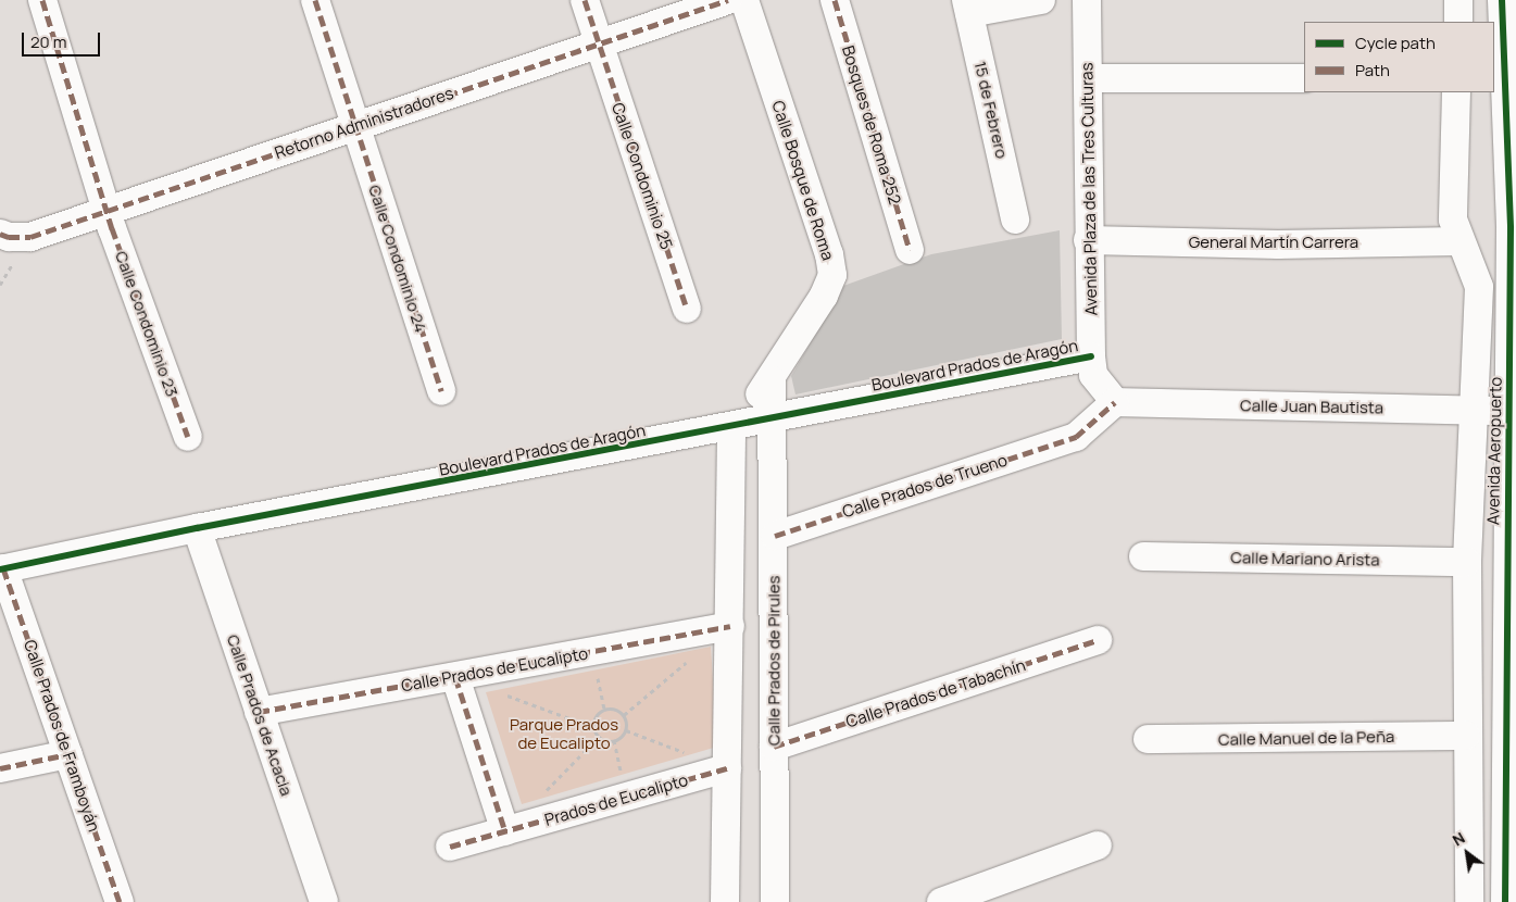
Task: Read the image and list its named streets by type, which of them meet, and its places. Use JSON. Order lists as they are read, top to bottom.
{
  "streets": {
    "street": [
      "15 de Febrero",
      "Retorno Administradores",
      "Bosques de Roma 252",
      "Calle Condominio 25",
      "Calle Bosque de Roma",
      "Avenida Plaza de las Tres Culturas",
      "General Martín Carrera",
      "Calle Condominio 24",
      "Calle Condominio 23",
      "Boulevard Prados de Aragón",
      "Calle Juan Bautista",
      "Avenida Aeropuerto",
      "Calle Prados de Trueno",
      "Calle Mariano Arista",
      "Calle Prados de Pirules",
      "Calle Prados de Eucalipto",
      "Calle Prados de Tabachín",
      "Calle Prados de Acacia",
      "Calle Prados de Framboyán",
      "Calle Manuel de la Peña",
      "Prados de Eucalipto"
    ]
  },
  "crossings": [
    ["Retorno Administradores", "Calle Condominio 25"],
    ["Retorno Administradores", "Calle Condominio 24"],
    ["Retorno Administradores", "Calle Condominio 23"],
    ["Calle Bosque de Roma", "Boulevard Prados de Aragón"],
    ["Avenida Plaza de las Tres Culturas", "General Martín Carrera"],
    ["Avenida Plaza de las Tres Culturas", "Boulevard Prados de Aragón"],
    ["Avenida Plaza de las Tres Culturas", "Calle Juan Bautista"],
    ["Avenida Plaza de las Tres Culturas", "Calle Prados de Trueno"],
    ["General Martín Carrera", "Avenida Aeropuerto"],
    ["Boulevard Prados de Aragón", "Calle Prados de Pirules"],
    ["Boulevard Prados de Aragón", "Calle Prados de Acacia"],
    ["Boulevard Prados de Aragón", "Calle Prados de Framboyán"],
    ["Calle Juan Bautista", "Avenida Aeropuerto"],
    ["Calle Juan Bautista", "Calle Prados de Trueno"],
    ["Avenida Aeropuerto", "Calle Mariano Arista"],
    ["Avenida Aeropuerto", "Calle Manuel de la Peña"],
    ["Calle Prados de Trueno", "Calle Prados de Pirules"],
    ["Calle Prados de Pirules", "Calle Prados de Tabachín"],
    ["Calle Prados de Eucalipto", "Calle Prados de Acacia"]
  ],
  "parks": ["Parque Prados de Eucalipto"],
  "legend": ["Cycle path", "Path"],
  "scale_bar": "20 m",
  "north": "top left"
}
